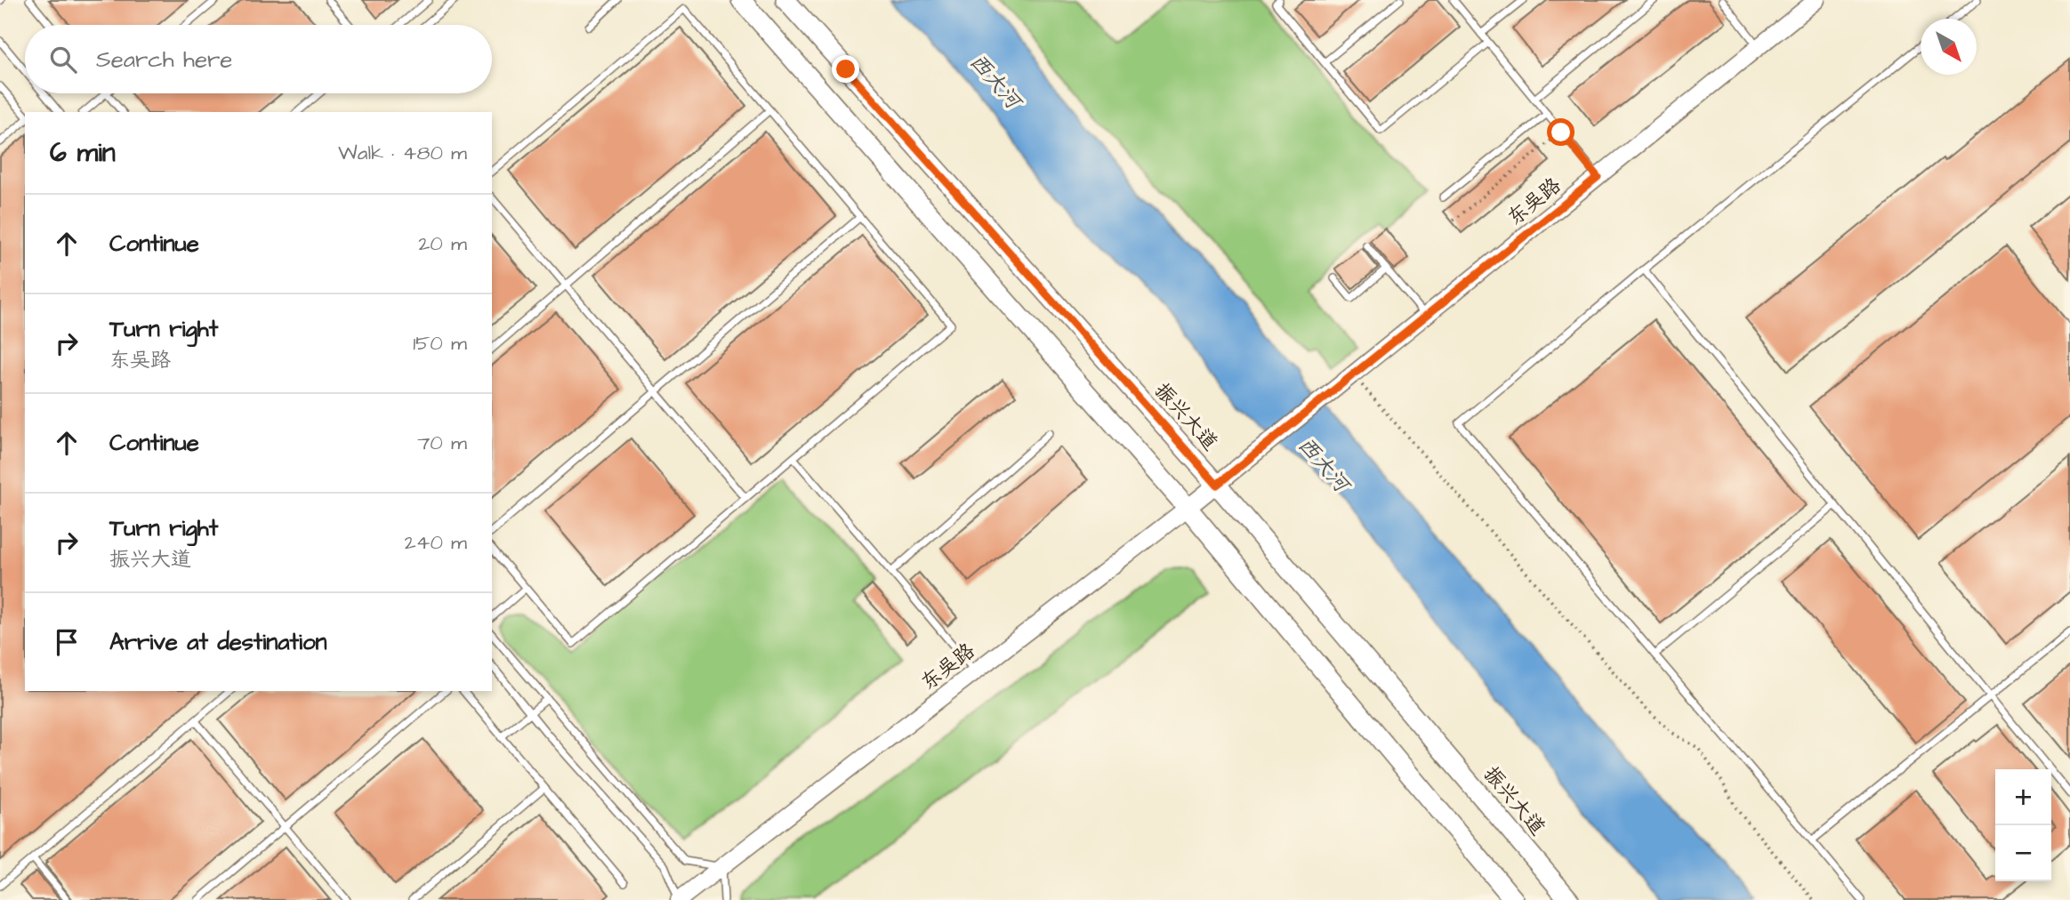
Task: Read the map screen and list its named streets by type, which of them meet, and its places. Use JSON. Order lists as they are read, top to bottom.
{
  "streets": {
    "main road": ["振兴大道"],
    "street": ["东吴路"]
  },
  "crossings": [
    ["东吴路", "振兴大道"]
  ],
  "water": ["西大河"],
  "north": "bottom right",
  "page": {
    "search": "Search here",
    "heading": ["6 min", "Walk · 480 m"],
    "list": [
      ["Continue", "20 m"],
      ["Turn right", "东吴路", "150 m"],
      ["Continue", "70 m"],
      ["Turn right", "振兴大道", "240 m"],
      "Arrive at destination"
    ],
    "map_buttons": ["+", "−"]
  }
}
